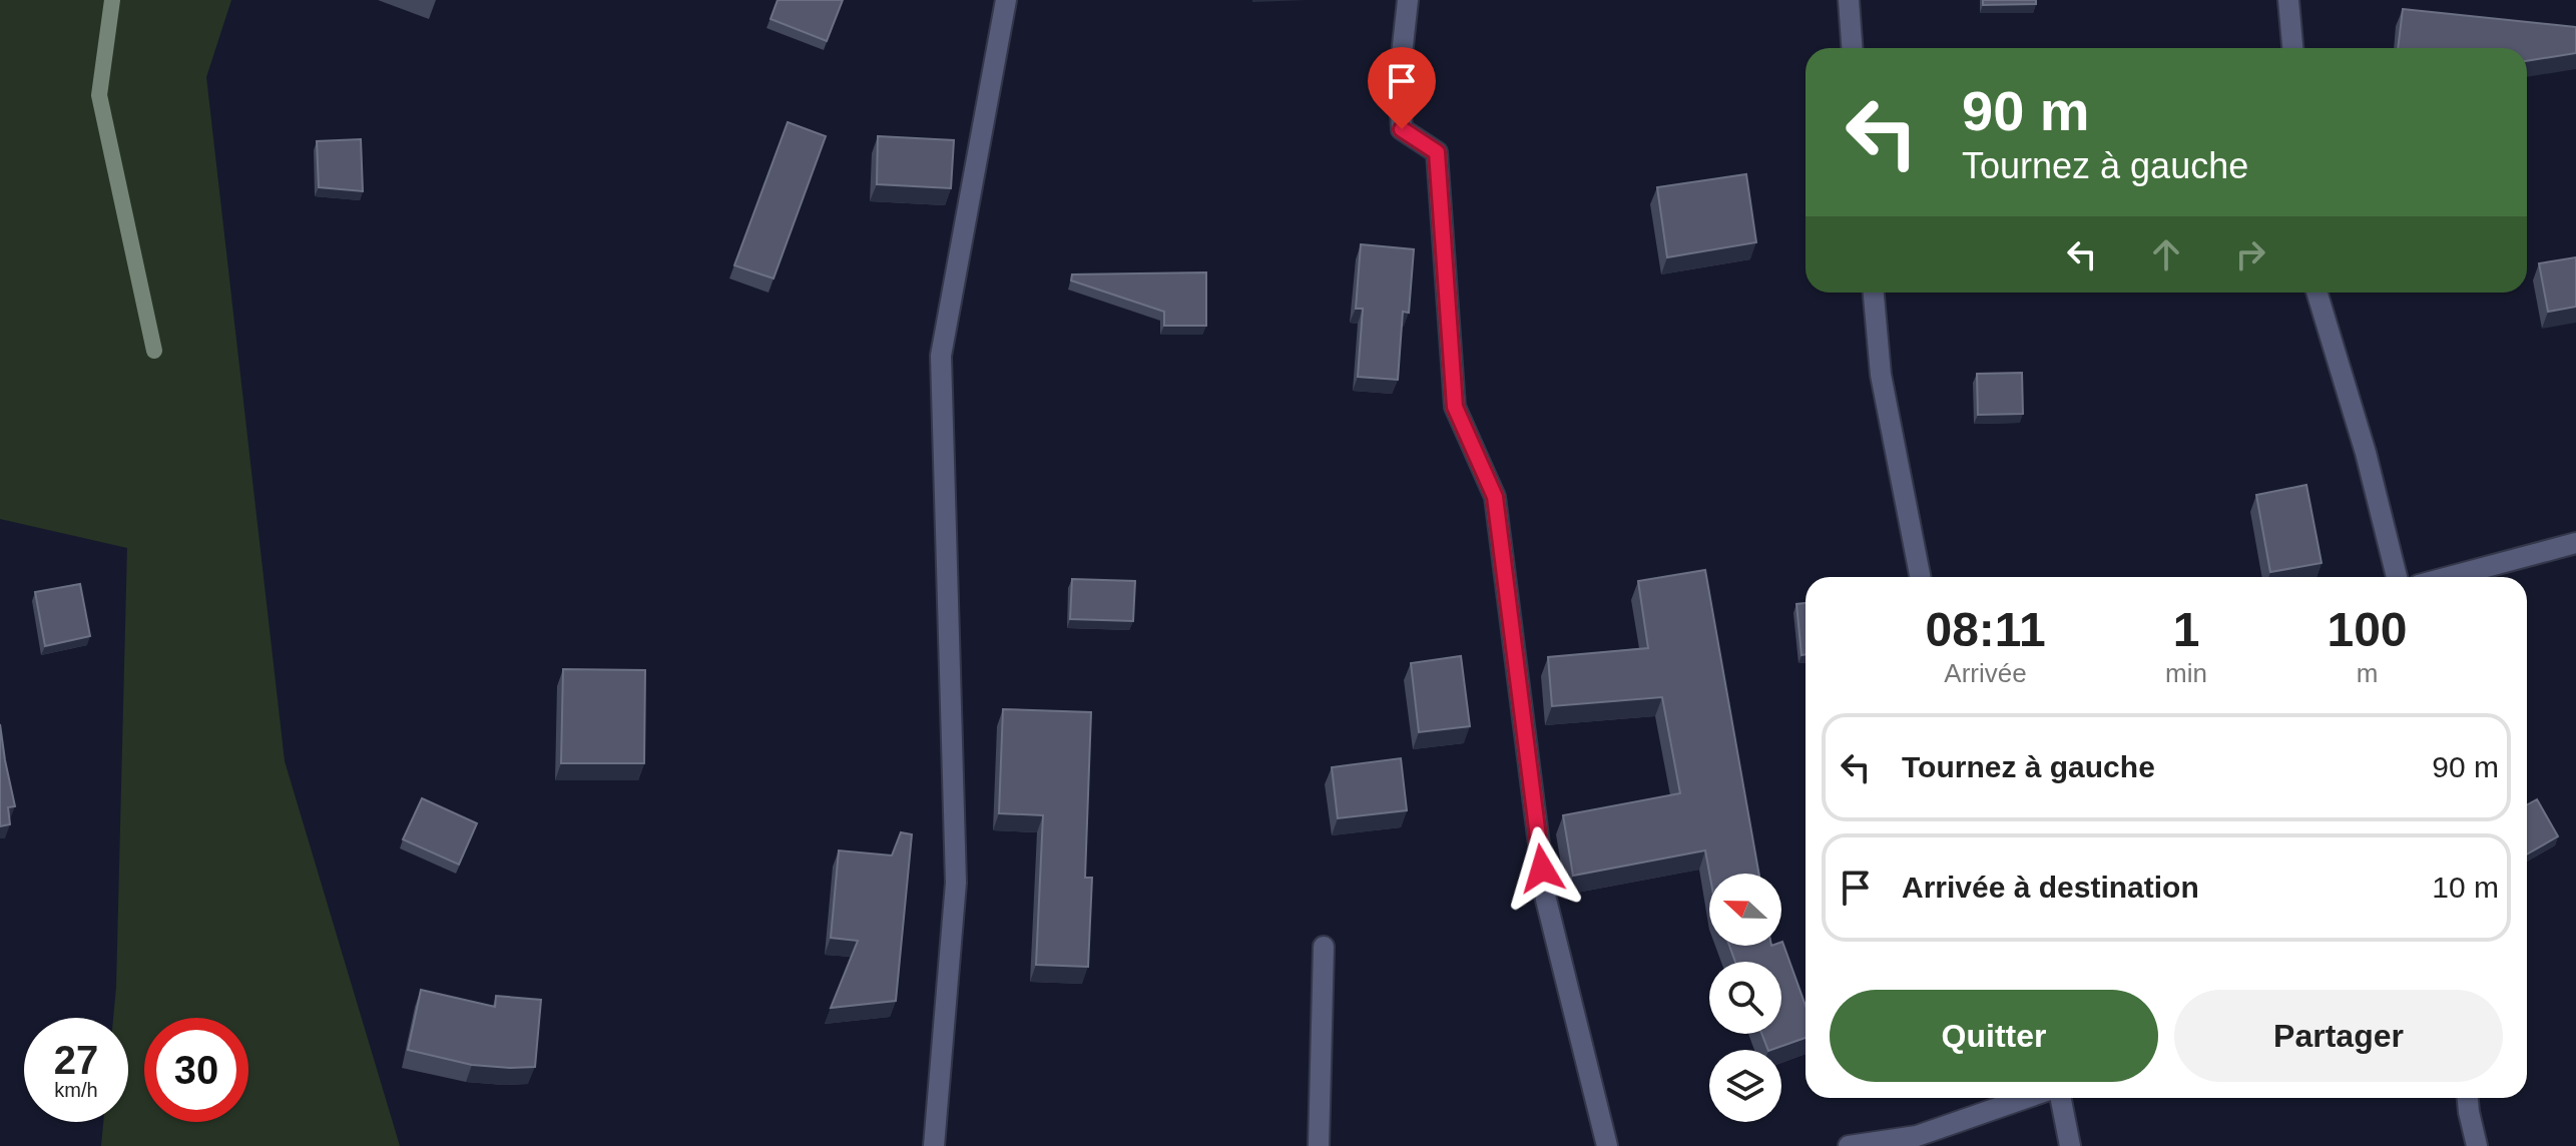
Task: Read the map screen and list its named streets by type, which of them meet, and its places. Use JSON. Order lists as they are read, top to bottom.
{
  "north": "left",
  "page": {
    "turn": ["90 m", "Tournez à gauche"],
    "eta": [
      "08:11",
      "Arrivée",
      "1",
      "min",
      "100",
      "m"
    ],
    "list": [
      {
        "name": "Tournez à gauche",
        "value": "90 m"
      },
      {
        "name": "Arrivée à destination",
        "value": "10 m"
      }
    ],
    "buttons": ["Quitter", "Partager"],
    "speed": "27 km/h",
    "limit": "30"
  }
}
